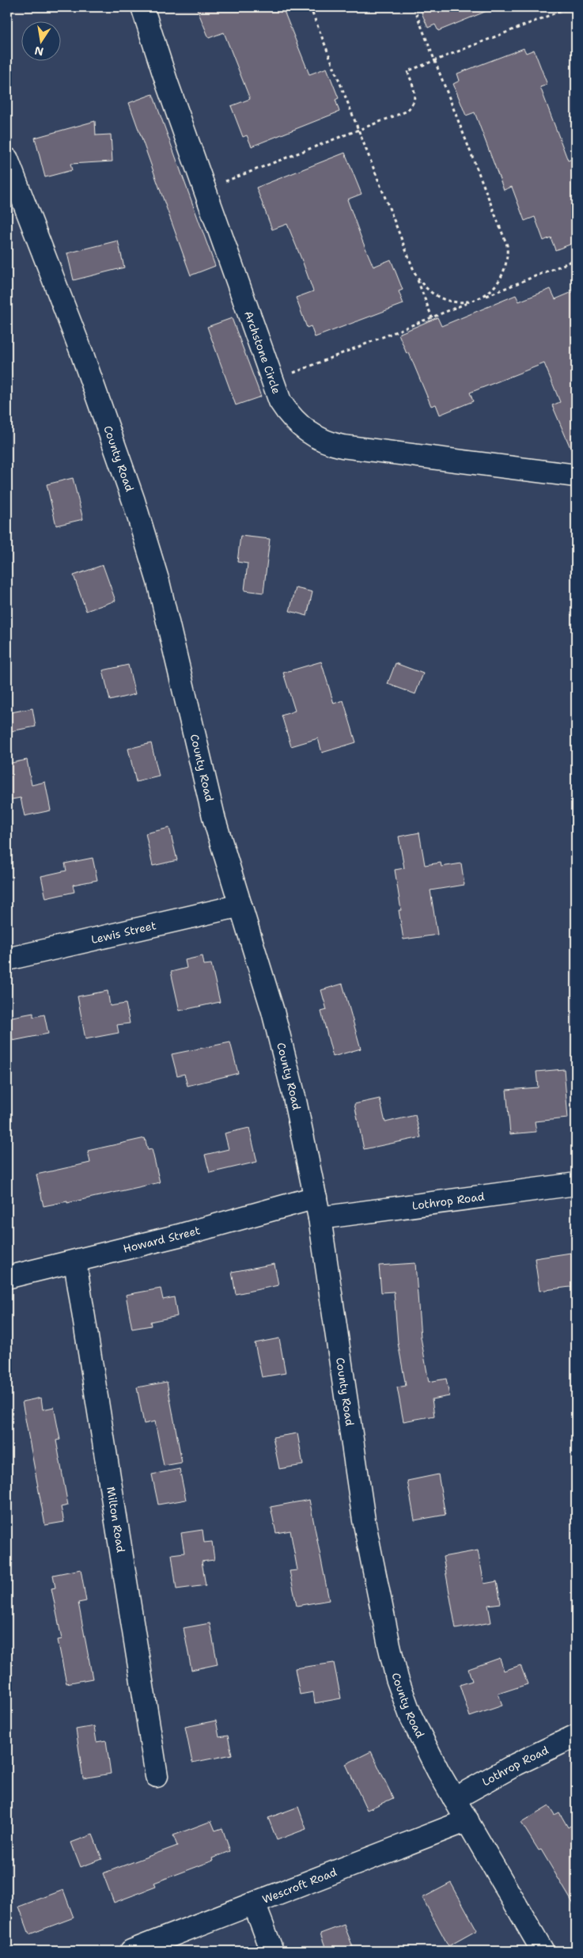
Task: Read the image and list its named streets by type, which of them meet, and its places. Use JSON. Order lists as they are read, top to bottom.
{
  "streets": {
    "street": [
      "Archstone Circle",
      "County Road",
      "Lewis Street",
      "Lothrop Road",
      "Howard Street",
      "Milton Road",
      "Wescroft Road"
    ]
  },
  "crossings": [
    ["County Road", "Lewis Street"],
    ["County Road", "Lothrop Road"],
    ["County Road", "Howard Street"],
    ["County Road", "Wescroft Road"],
    ["Lothrop Road", "Howard Street"],
    ["Howard Street", "Milton Road"]
  ],
  "north": "bottom"
}
